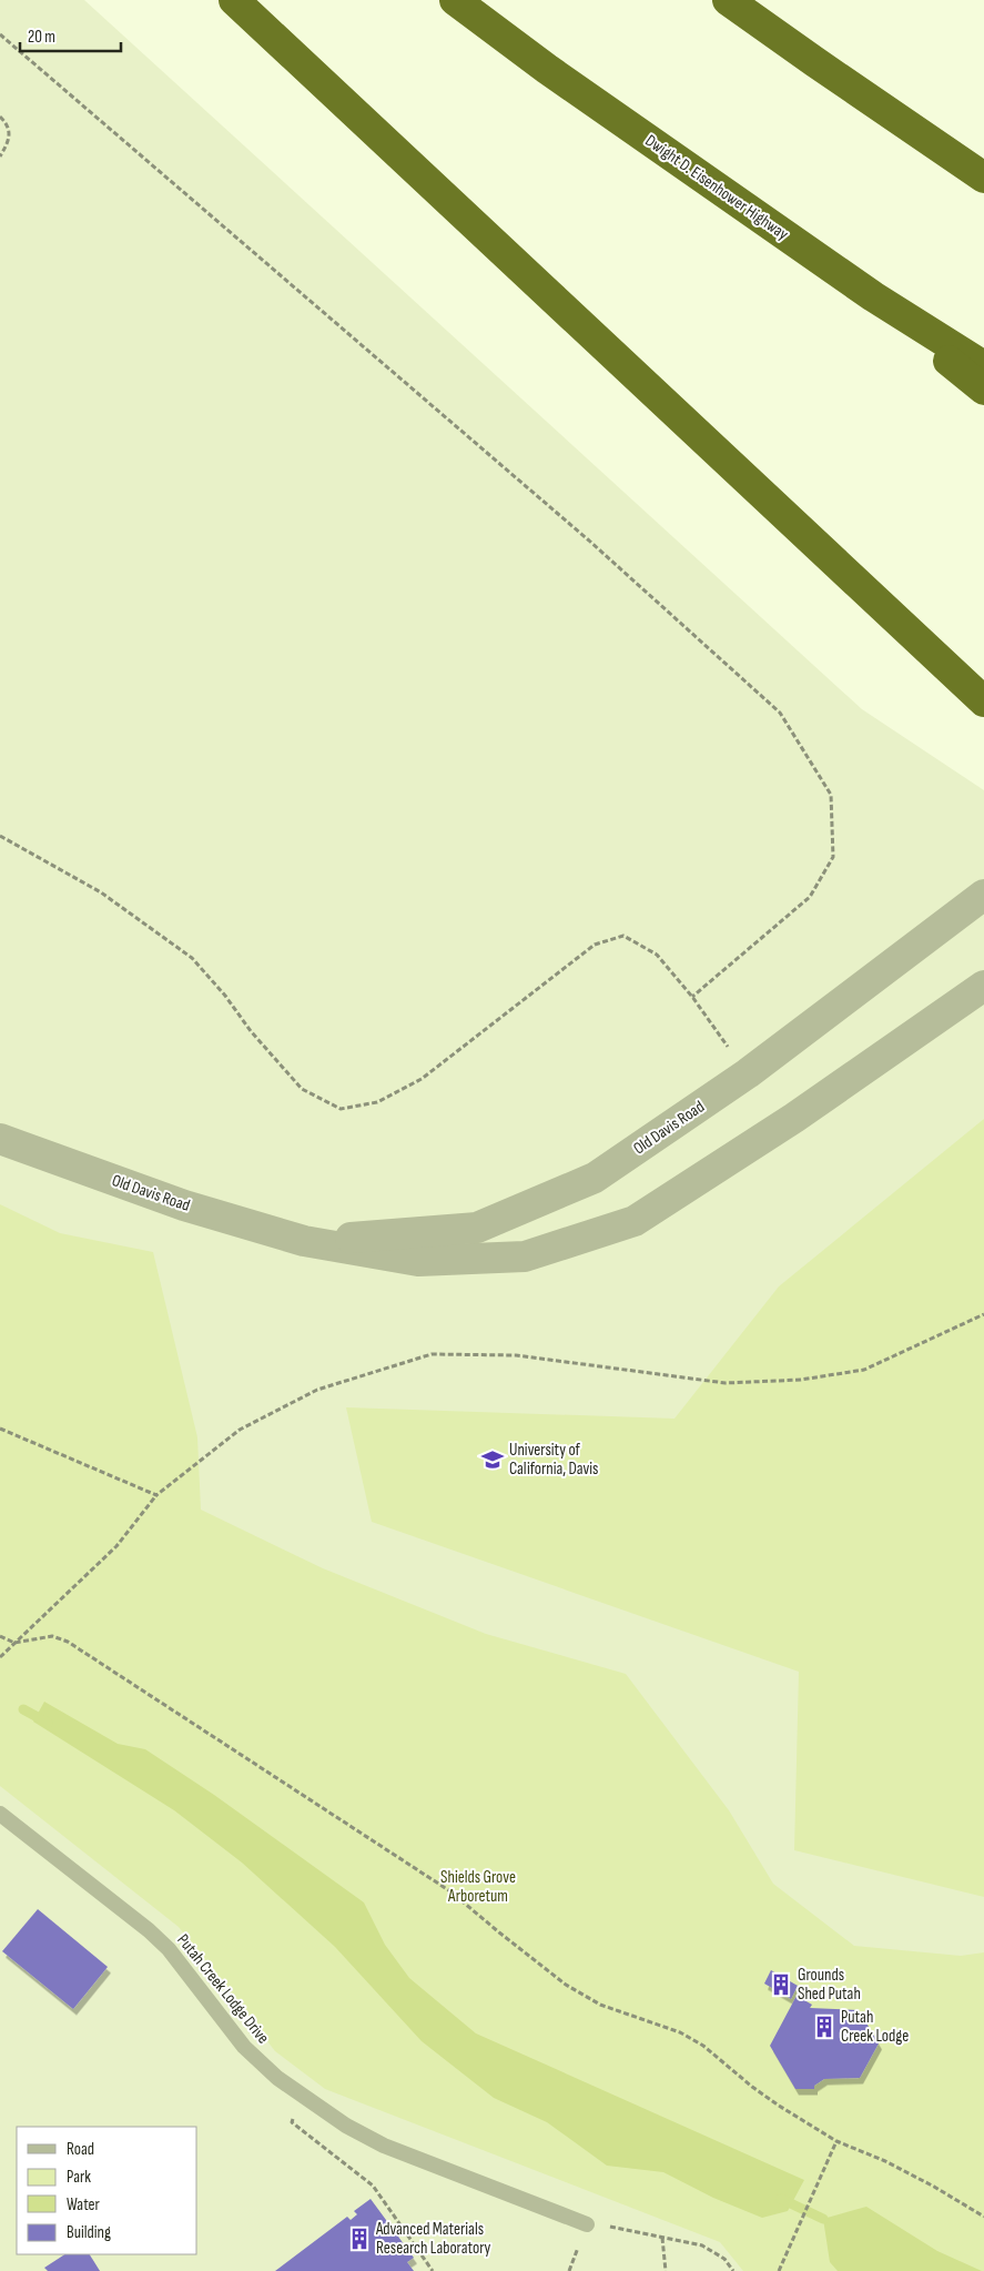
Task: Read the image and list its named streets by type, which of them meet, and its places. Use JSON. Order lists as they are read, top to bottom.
{
  "streets": {
    "highway": ["Dwight D. Eisenhower Highway"],
    "street": ["Old Davis Road"],
    "lane": ["Putah Creek Lodge Drive"]
  },
  "parks": ["Shields Grove Arboretum"],
  "places": {
    "school or university": ["University of California, Davis"],
    "building": ["Grounds Shed Putah", "Putah Creek Lodge", "Advanced Materials Research Laboratory"]
  },
  "legend": [
    "Road",
    "Park",
    "Water",
    "Building"
  ],
  "scale_bar": "20 m"
}
